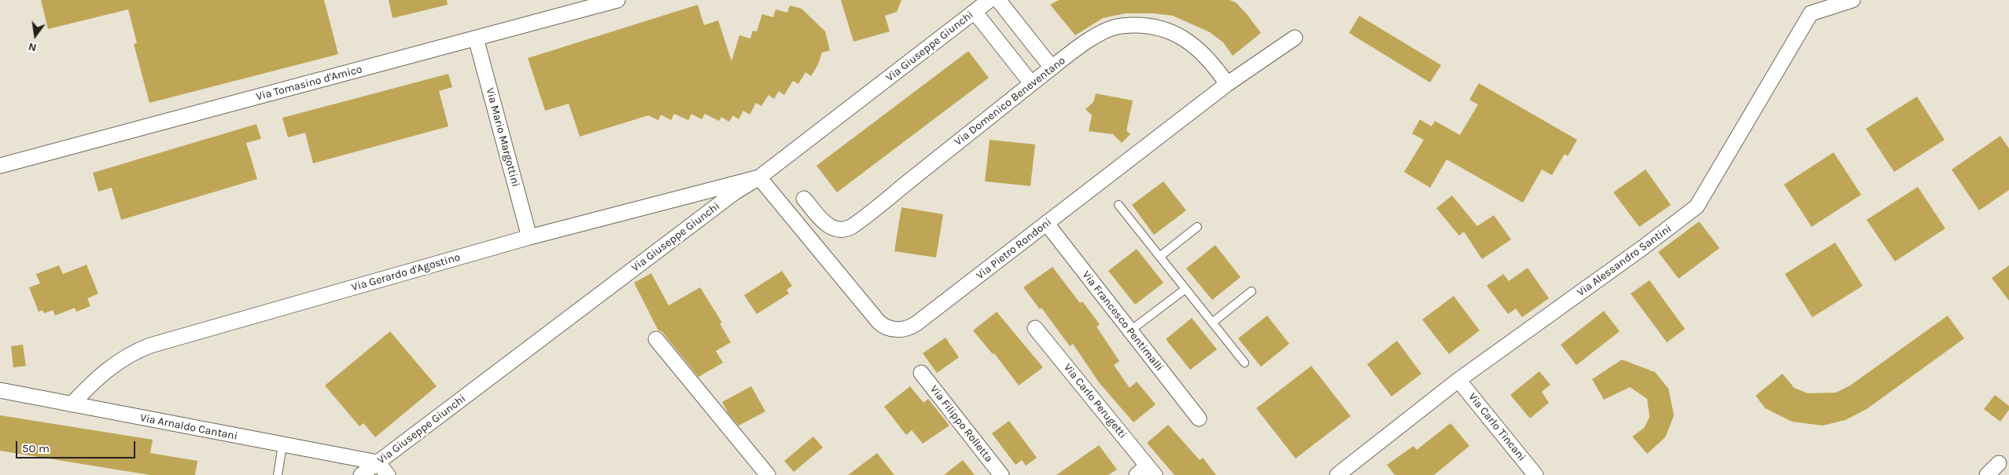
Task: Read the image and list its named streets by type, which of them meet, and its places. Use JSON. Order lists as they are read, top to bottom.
{
  "streets": {
    "street": [
      "Via Giuseppe Giunchi",
      "Via Tomasino d'Amico",
      "Via Domenico Beneventano",
      "Via Mario Margottini",
      "Via Pietro Rondoni",
      "Via Alessandro Santini",
      "Via Gerardo d'Agostino",
      "Via Francesco Pentimalli",
      "Via Carlo Perugetti",
      "Via Filippo Rolletta",
      "Via Arnaldo Cantani",
      "Via Carlo Tincani"
    ]
  },
  "crossings": [
    ["Via Giuseppe Giunchi", "Via Pietro Rondoni"],
    ["Via Giuseppe Giunchi", "Via Gerardo d'Agostino"],
    ["Via Giuseppe Giunchi", "Via Arnaldo Cantani"],
    ["Via Tomasino d'Amico", "Via Mario Margottini"],
    ["Via Domenico Beneventano", "Via Pietro Rondoni"],
    ["Via Mario Margottini", "Via Gerardo d'Agostino"],
    ["Via Pietro Rondoni", "Via Gerardo d'Agostino"],
    ["Via Pietro Rondoni", "Via Francesco Pentimalli"],
    ["Via Alessandro Santini", "Via Carlo Tincani"],
    ["Via Gerardo d'Agostino", "Via Arnaldo Cantani"]
  ],
  "scale_bar": "50 m",
  "north": "bottom"
}
